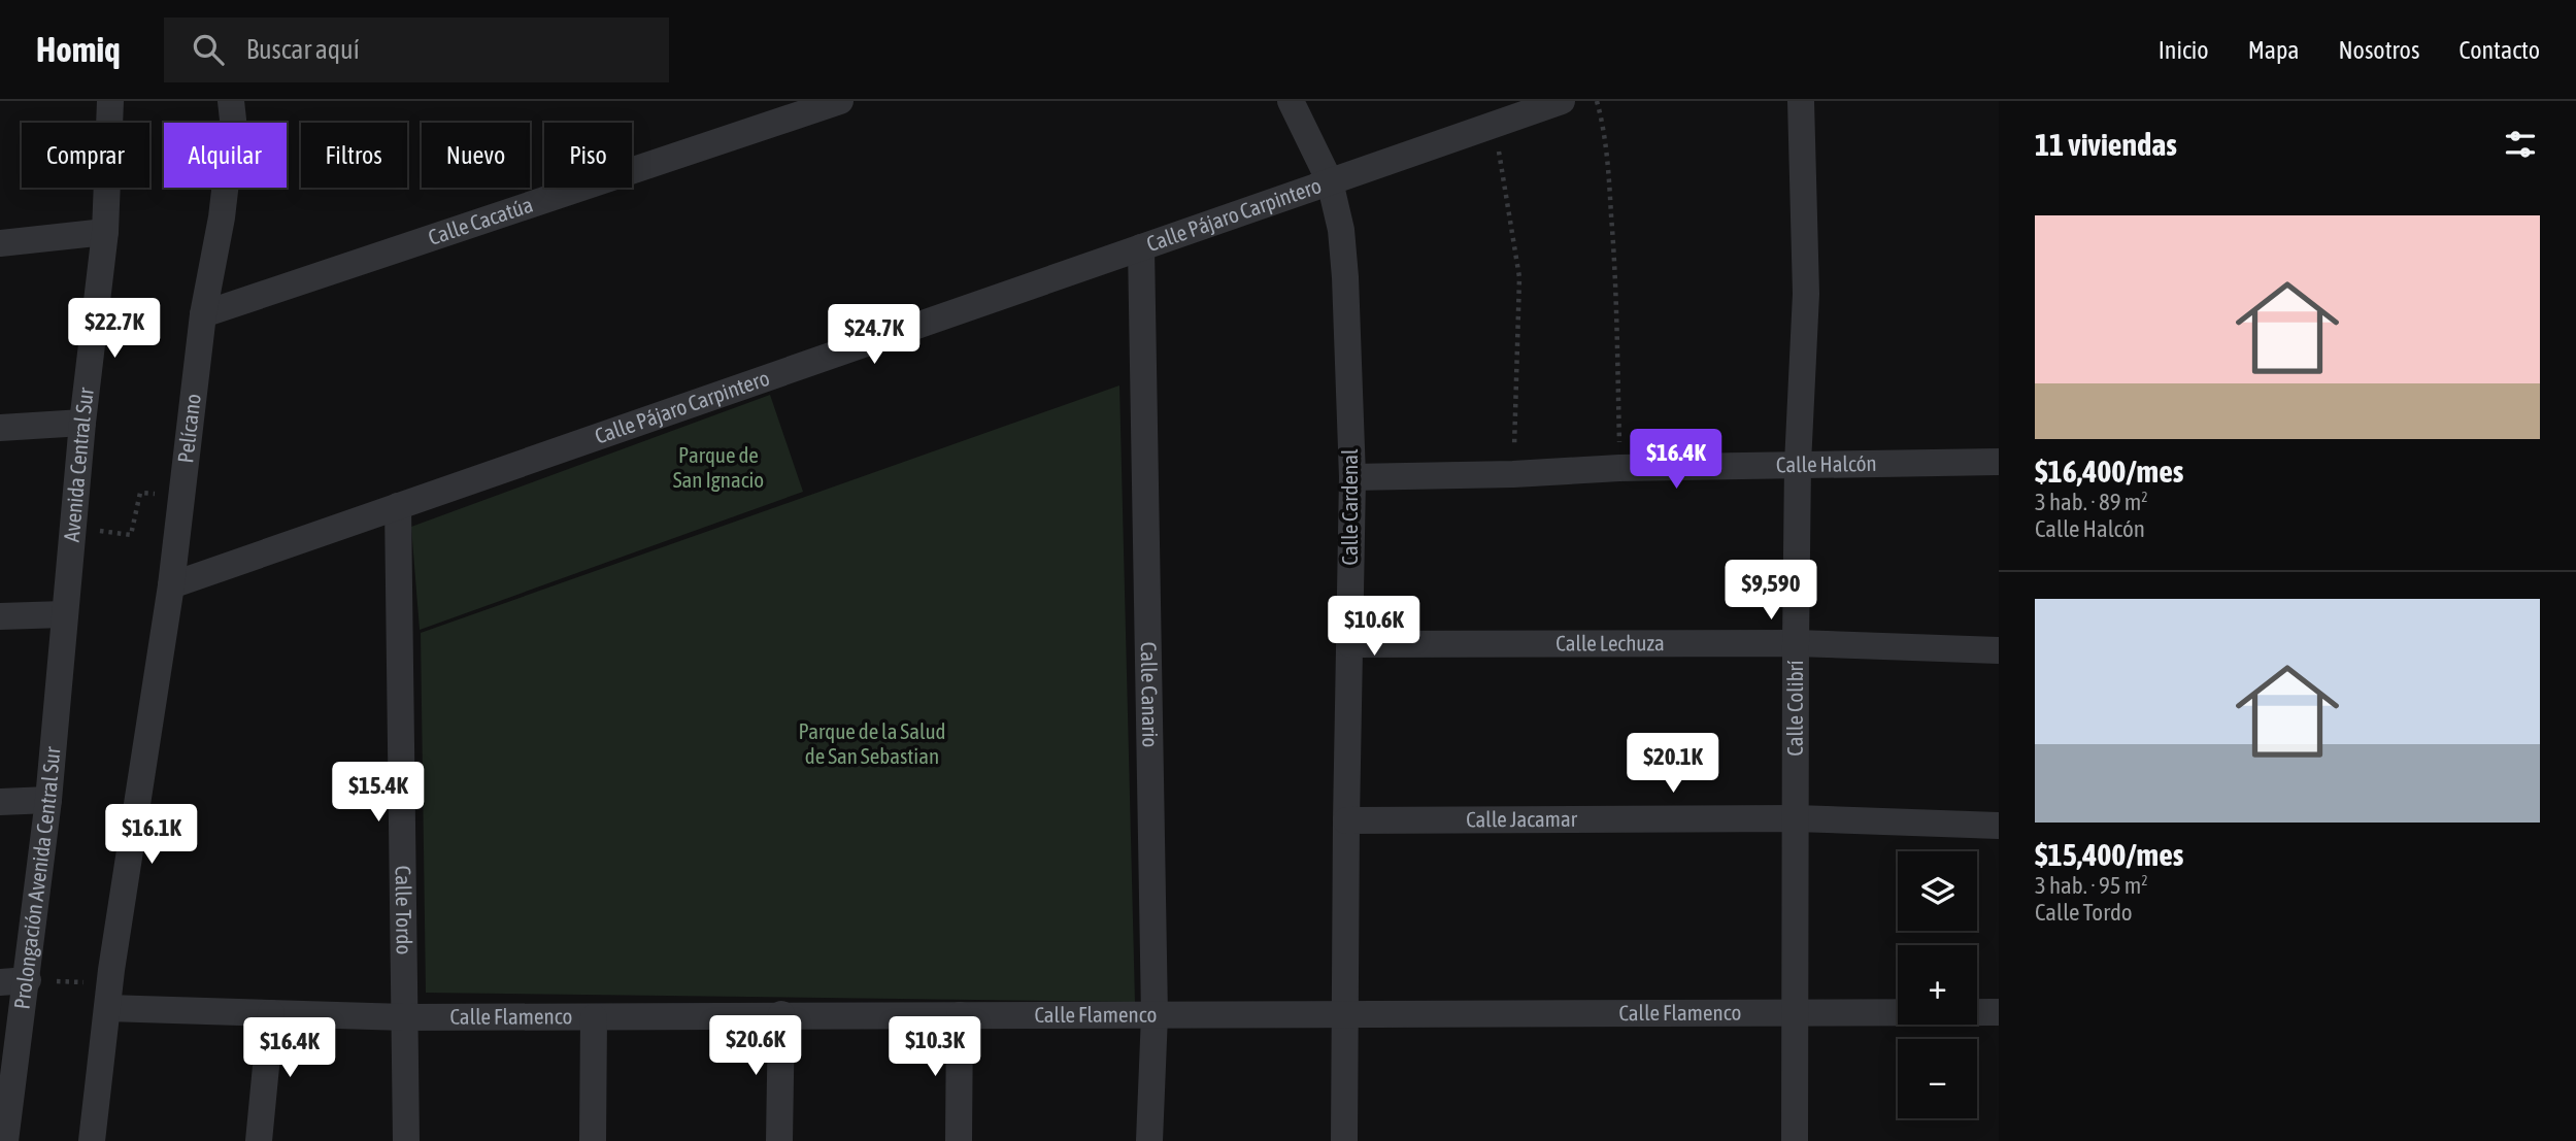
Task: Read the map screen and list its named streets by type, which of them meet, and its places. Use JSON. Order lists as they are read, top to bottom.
{
  "streets": {
    "street": [
      "Calle Pájaro Carpintero",
      "Calle Cacatúa",
      "Pelícano",
      "Calle Halcón",
      "Avenida Central Sur",
      "Calle Cardenal",
      "Calle Lechuza",
      "Calle Canario",
      "Calle Colibrí",
      "Calle Jacamar",
      "Prolongación Avenida Central Sur",
      "Calle Tordo",
      "Calle Flamenco"
    ]
  },
  "crossings": [
    ["Calle Pájaro Carpintero", "Pelícano"],
    ["Calle Pájaro Carpintero", "Calle Cardenal"],
    ["Calle Pájaro Carpintero", "Calle Canario"],
    ["Calle Pájaro Carpintero", "Calle Tordo"],
    ["Calle Cacatúa", "Pelícano"],
    ["Calle Halcón", "Calle Cardenal"],
    ["Calle Halcón", "Calle Colibrí"],
    ["Avenida Central Sur", "Prolongación Avenida Central Sur"],
    ["Calle Cardenal", "Calle Lechuza"],
    ["Calle Cardenal", "Calle Jacamar"],
    ["Calle Cardenal", "Calle Flamenco"],
    ["Calle Lechuza", "Calle Colibrí"],
    ["Calle Canario", "Calle Flamenco"],
    ["Calle Colibrí", "Calle Jacamar"],
    ["Calle Colibrí", "Calle Flamenco"],
    ["Calle Tordo", "Calle Flamenco"]
  ],
  "parks": ["Parque de San Ignacio", "Parque de la Salud de San Sebastian"],
  "page": {
    "header": "Homiq",
    "search": "Buscar aquí",
    "nav": [
      "Inicio",
      "Mapa",
      "Nosotros",
      "Contacto"
    ],
    "heading": "11 viviendas",
    "chip": [
      "Comprar",
      "Alquilar",
      "Filtros",
      "Nuevo",
      "Piso"
    ],
    "list": [
      {
        "name": "$16,400/mes",
        "note": "3 hab. · 89 m² · Calle Halcón"
      },
      {
        "name": "$15,400/mes",
        "note": "3 hab. · 95 m² · Calle Tordo"
      }
    ],
    "price": [
      "$22.7K",
      "$24.7K",
      "$16.4K",
      "$9,590",
      "$10.6K",
      "$20.1K",
      "$15.4K",
      "$16.1K",
      "$20.6K",
      "$10.3K",
      "$16.4K"
    ],
    "map_buttons": ["+", "−"]
  }
}
